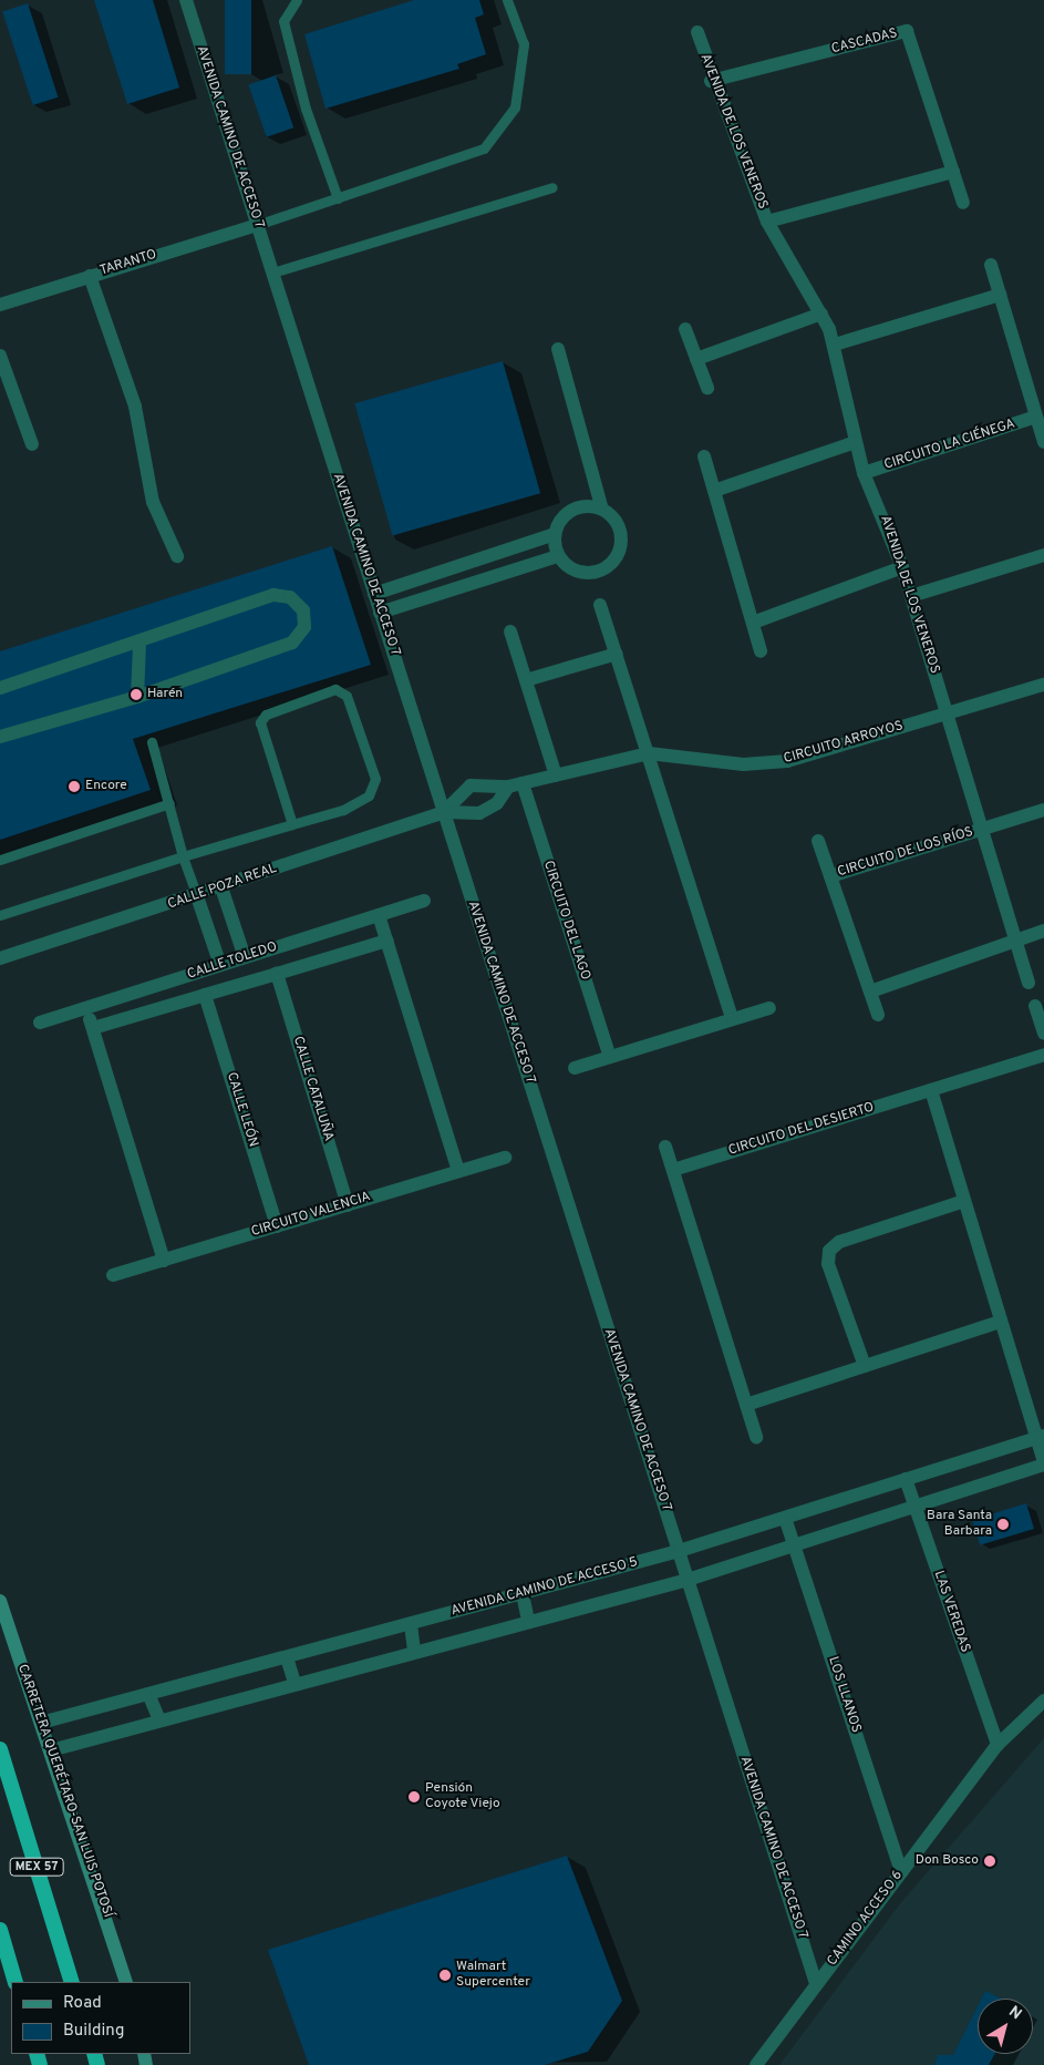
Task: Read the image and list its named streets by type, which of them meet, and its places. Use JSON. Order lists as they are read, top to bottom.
{
  "streets": {
    "highway": ["MEX 57"],
    "main road": ["CARRETERA QUERÉTARO-SAN LUIS POTOSÍ"],
    "street": [
      "CASCADAS",
      "AVENIDA DE LOS VENEROS",
      "AVENIDA CAMINO DE ACCESO 7",
      "TARANTO",
      "CIRCUITO LA CIÉNEGA",
      "CIRCUITO ARROYOS",
      "CIRCUITO DE LOS RÍOS",
      "CALLE POZA REAL",
      "CIRCUITO DEL LAGO",
      "CALLE TOLEDO",
      "CALLE CATALUÑA",
      "CALLE LEÓN",
      "CIRCUITO DEL DESIERTO",
      "CIRCUITO VALENCIA",
      "AVENIDA CAMINO DE ACCESO 5",
      "LAS VEREDAS",
      "LOS LLANOS",
      "CAMINO ACCESO 6"
    ]
  },
  "crossings": [
    ["CASCADAS", "AVENIDA DE LOS VENEROS"],
    ["AVENIDA DE LOS VENEROS", "CIRCUITO LA CIÉNEGA"],
    ["AVENIDA DE LOS VENEROS", "CIRCUITO ARROYOS"],
    ["AVENIDA DE LOS VENEROS", "CIRCUITO DE LOS RÍOS"],
    ["AVENIDA CAMINO DE ACCESO 7", "TARANTO"],
    ["AVENIDA CAMINO DE ACCESO 7", "CIRCUITO ARROYOS"],
    ["AVENIDA CAMINO DE ACCESO 7", "CALLE POZA REAL"],
    ["AVENIDA CAMINO DE ACCESO 7", "AVENIDA CAMINO DE ACCESO 5"],
    ["AVENIDA CAMINO DE ACCESO 7", "CAMINO ACCESO 6"],
    ["CIRCUITO ARROYOS", "CALLE POZA REAL"],
    ["CIRCUITO ARROYOS", "CIRCUITO DEL LAGO"],
    ["CALLE TOLEDO", "CALLE CATALUÑA"],
    ["CALLE TOLEDO", "CALLE LEÓN"],
    ["CALLE CATALUÑA", "CIRCUITO VALENCIA"],
    ["CALLE LEÓN", "CIRCUITO VALENCIA"],
    ["AVENIDA CAMINO DE ACCESO 5", "LAS VEREDAS"],
    ["AVENIDA CAMINO DE ACCESO 5", "LOS LLANOS"],
    ["AVENIDA CAMINO DE ACCESO 5", "CARRETERA QUERÉTARO-SAN LUIS POTOSÍ"],
    ["LAS VEREDAS", "CAMINO ACCESO 6"],
    ["LOS LLANOS", "CAMINO ACCESO 6"]
  ],
  "places": [
    "Harén",
    "Encore",
    "Bara Santa Barbara",
    "Pensión Coyote Viejo",
    "Don Bosco",
    "Walmart Supercenter"
  ],
  "legend": ["Road", "Building"],
  "north": "top right"
}
